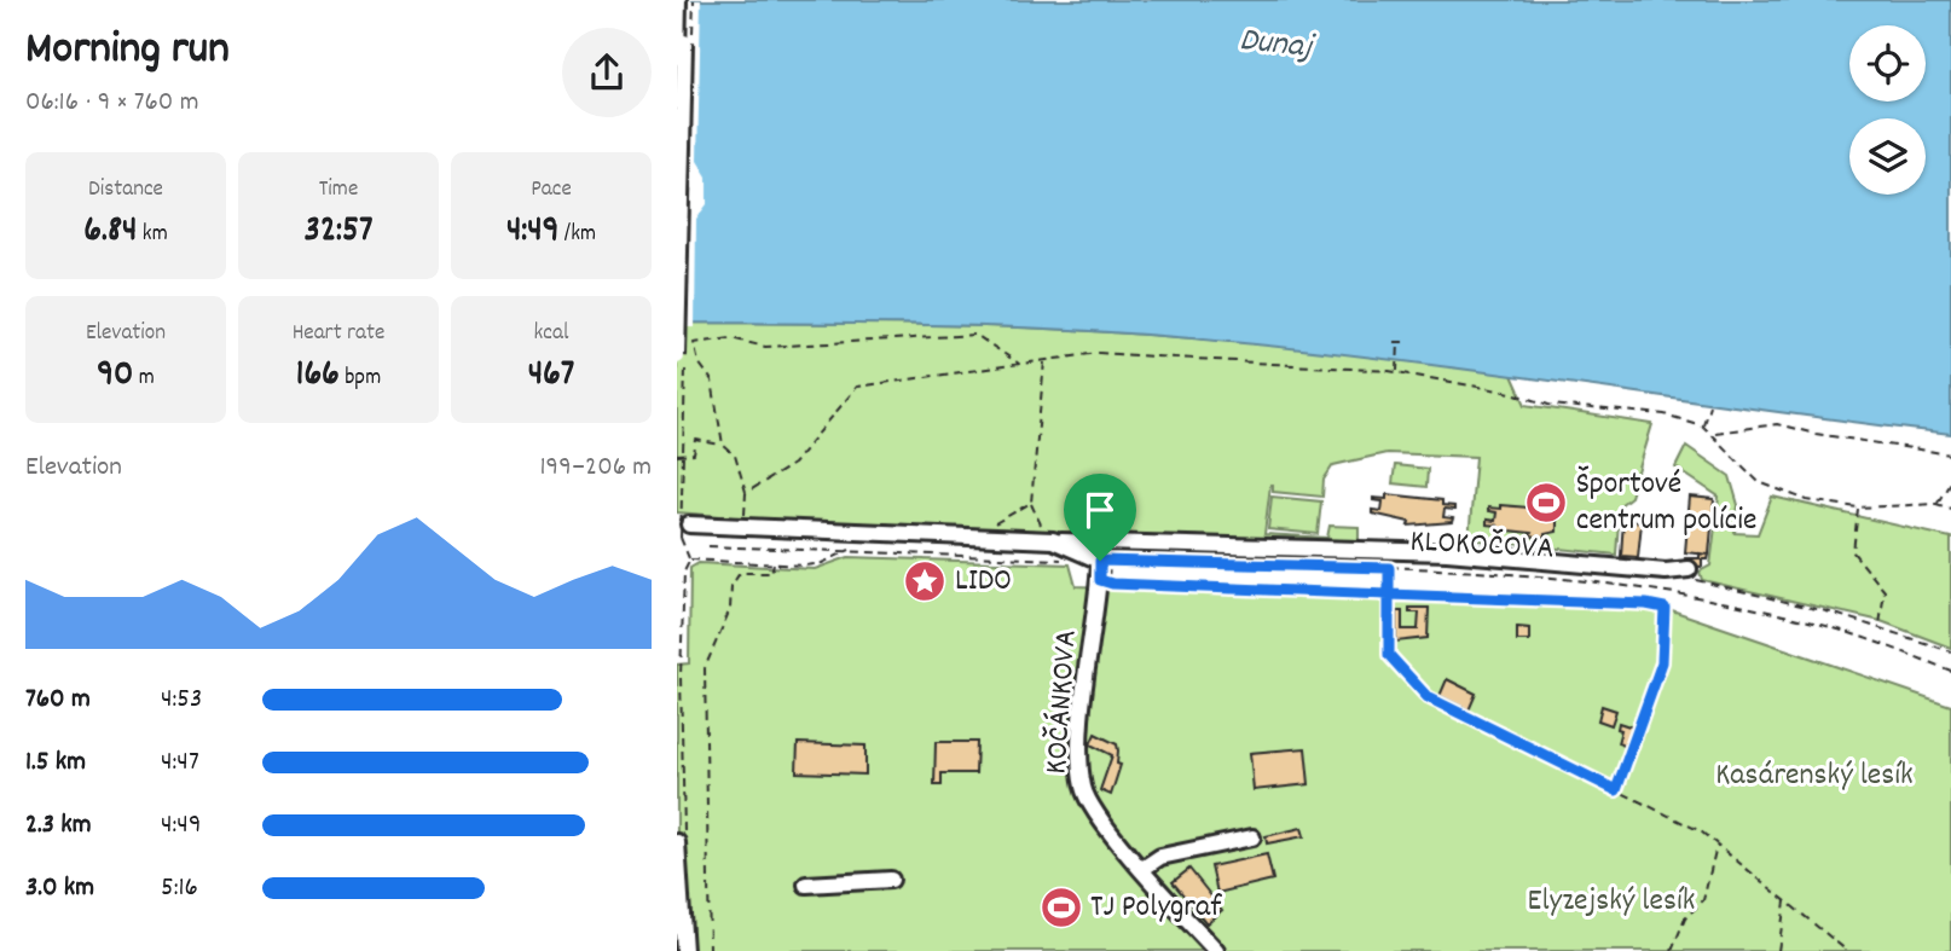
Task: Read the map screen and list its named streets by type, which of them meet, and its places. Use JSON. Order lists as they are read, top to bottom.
{
  "streets": {
    "street": ["KLOKOČOVA", "KOČÁNKOVA"]
  },
  "crossings": [
    ["KLOKOČOVA", "KOČÁNKOVA"]
  ],
  "water": ["Dunaj"],
  "parks": ["Kasárenský lesík", "Elyzejský lesík"],
  "places": {
    "sports": ["Športové centrum polície", "TJ Polygraf"],
    "place": ["LIDO"]
  },
  "page": {
    "heading": ["Morning run", "06:16 · 9 × 760 m"],
    "stats": [
      ["Distance", "6.84 km"],
      ["Time", "32:57"],
      ["Pace", "4:49 /km"],
      ["Elevation", "90 m"],
      ["Heart rate", "166 bpm"],
      ["kcal", "467"]
    ],
    "chart": ["Elevation", "199–206 m"],
    "list": [
      {
        "name": "760 m",
        "note": "4:53"
      },
      {
        "name": "1.5 km",
        "note": "4:47"
      },
      {
        "name": "2.3 km",
        "note": "4:49"
      },
      {
        "name": "3.0 km",
        "note": "5:16"
      }
    ]
  }
}
